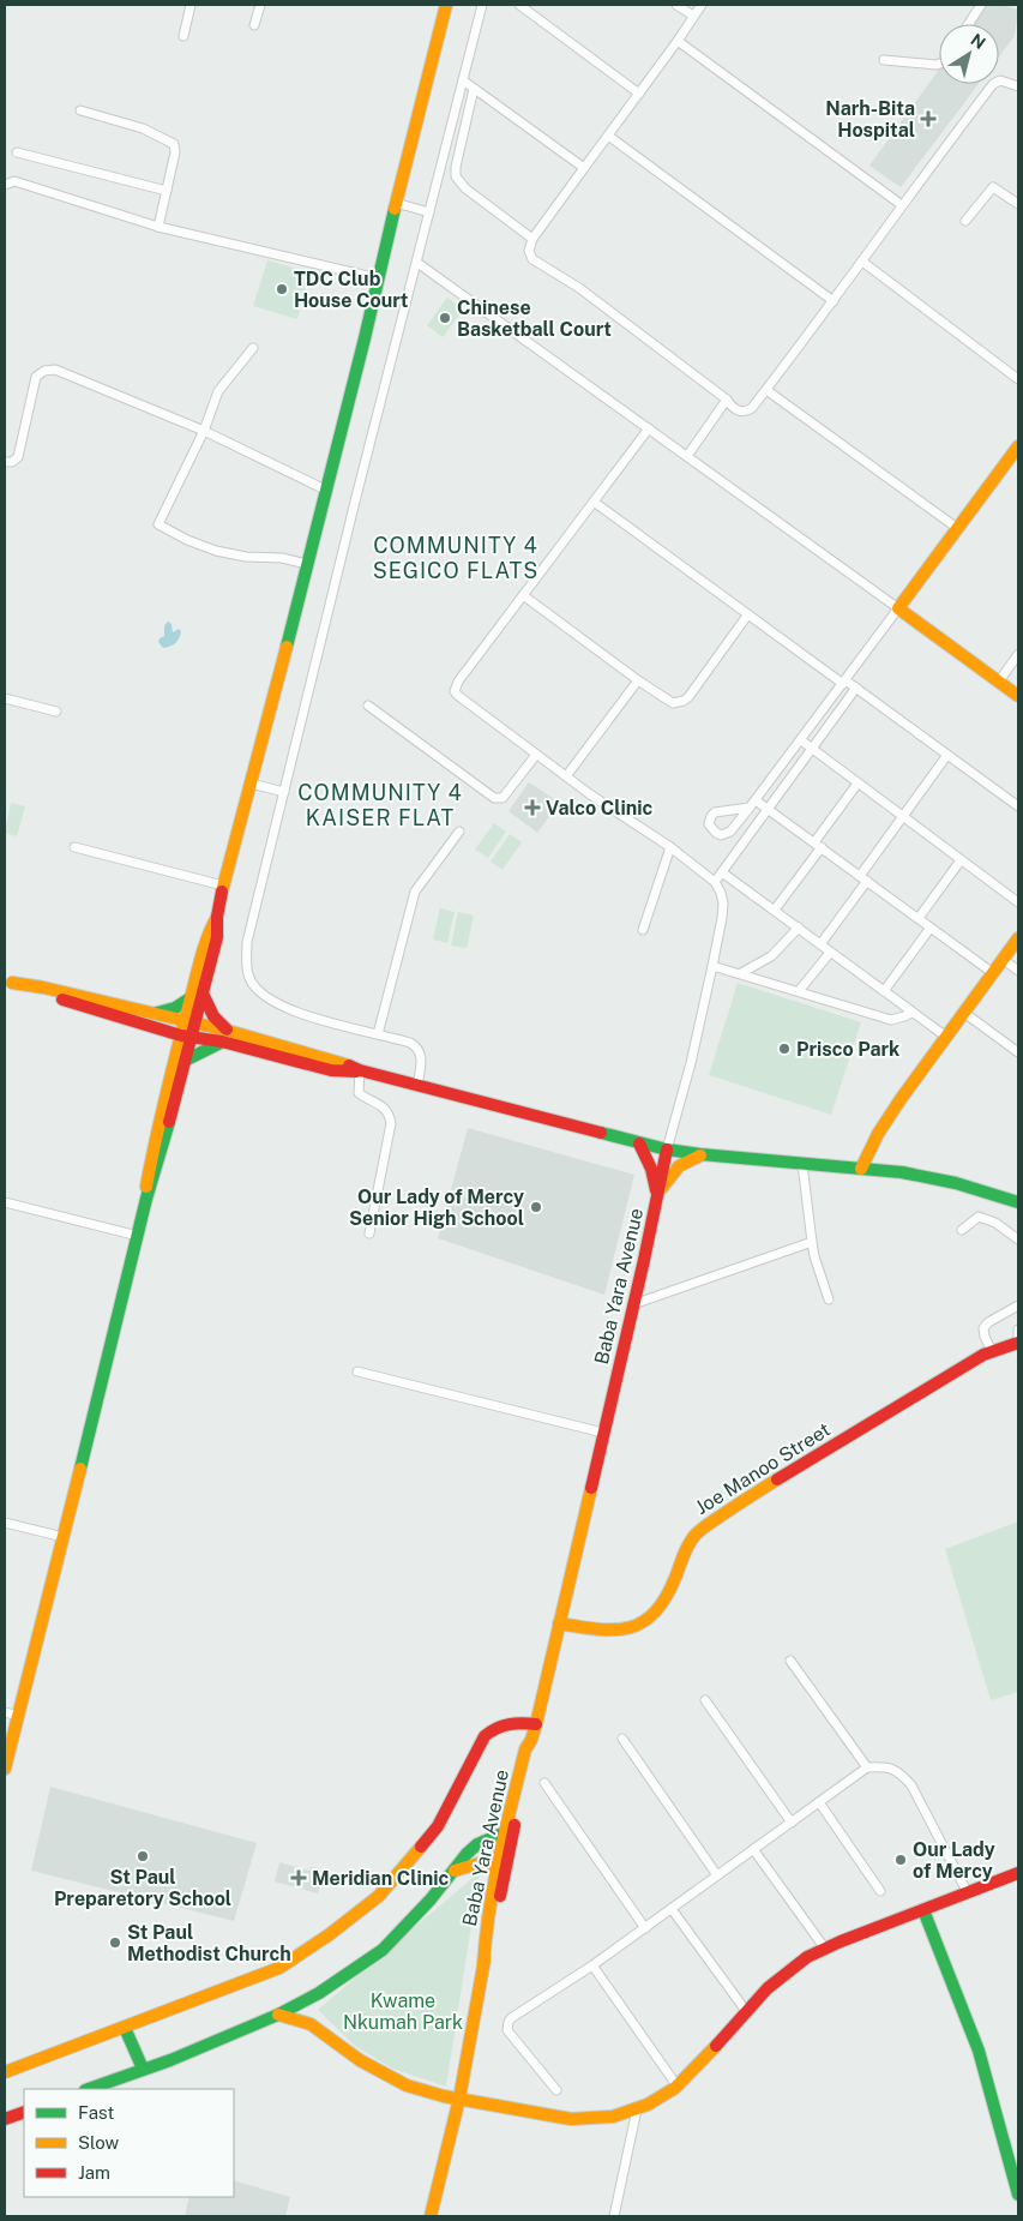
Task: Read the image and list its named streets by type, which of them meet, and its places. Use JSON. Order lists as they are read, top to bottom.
{
  "streets": {
    "main road": ["Baba Yara Avenue", "Joe Manoo Street"]
  },
  "crossings": [
    ["Baba Yara Avenue", "Joe Manoo Street"]
  ],
  "districts": ["COMMUNITY 4 SEGICO FLATS", "COMMUNITY 4 KAISER FLAT"],
  "parks": ["Kwame Nkumah Park"],
  "places": {
    "health": ["Narh-Bita Hospital", "Valco Clinic", "Meridian Clinic"],
    "other": [
      "TDC Club House Court",
      "Chinese Basketball Court",
      "Prisco Park",
      "Our Lady of Mercy Senior High School",
      "St Paul Preparetory School",
      "Our Lady of Mercy",
      "St Paul Methodist Church"
    ]
  },
  "legend": ["Fast", "Slow", "Jam"],
  "north": "top right"
}
